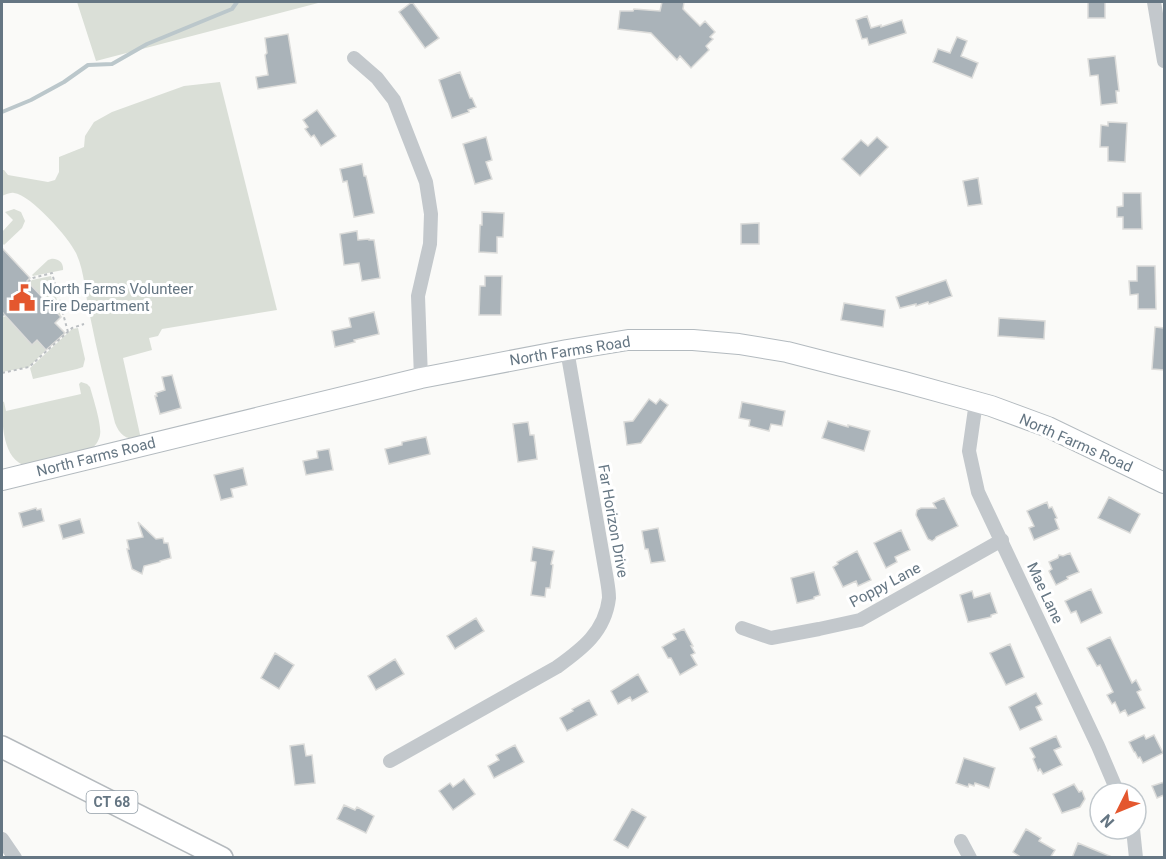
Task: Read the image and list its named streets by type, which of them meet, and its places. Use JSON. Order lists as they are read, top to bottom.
{
  "streets": {
    "main road": ["North Farms Road", "CT 68"],
    "street": ["Far Horizon Drive", "Poppy Lane", "Mae Lane"]
  },
  "crossings": [
    ["North Farms Road", "Far Horizon Drive"],
    ["North Farms Road", "Mae Lane"],
    ["Poppy Lane", "Mae Lane"]
  ],
  "places": {
    "public building": ["North Farms Volunteer Fire Department"]
  },
  "north": "bottom left"
}
